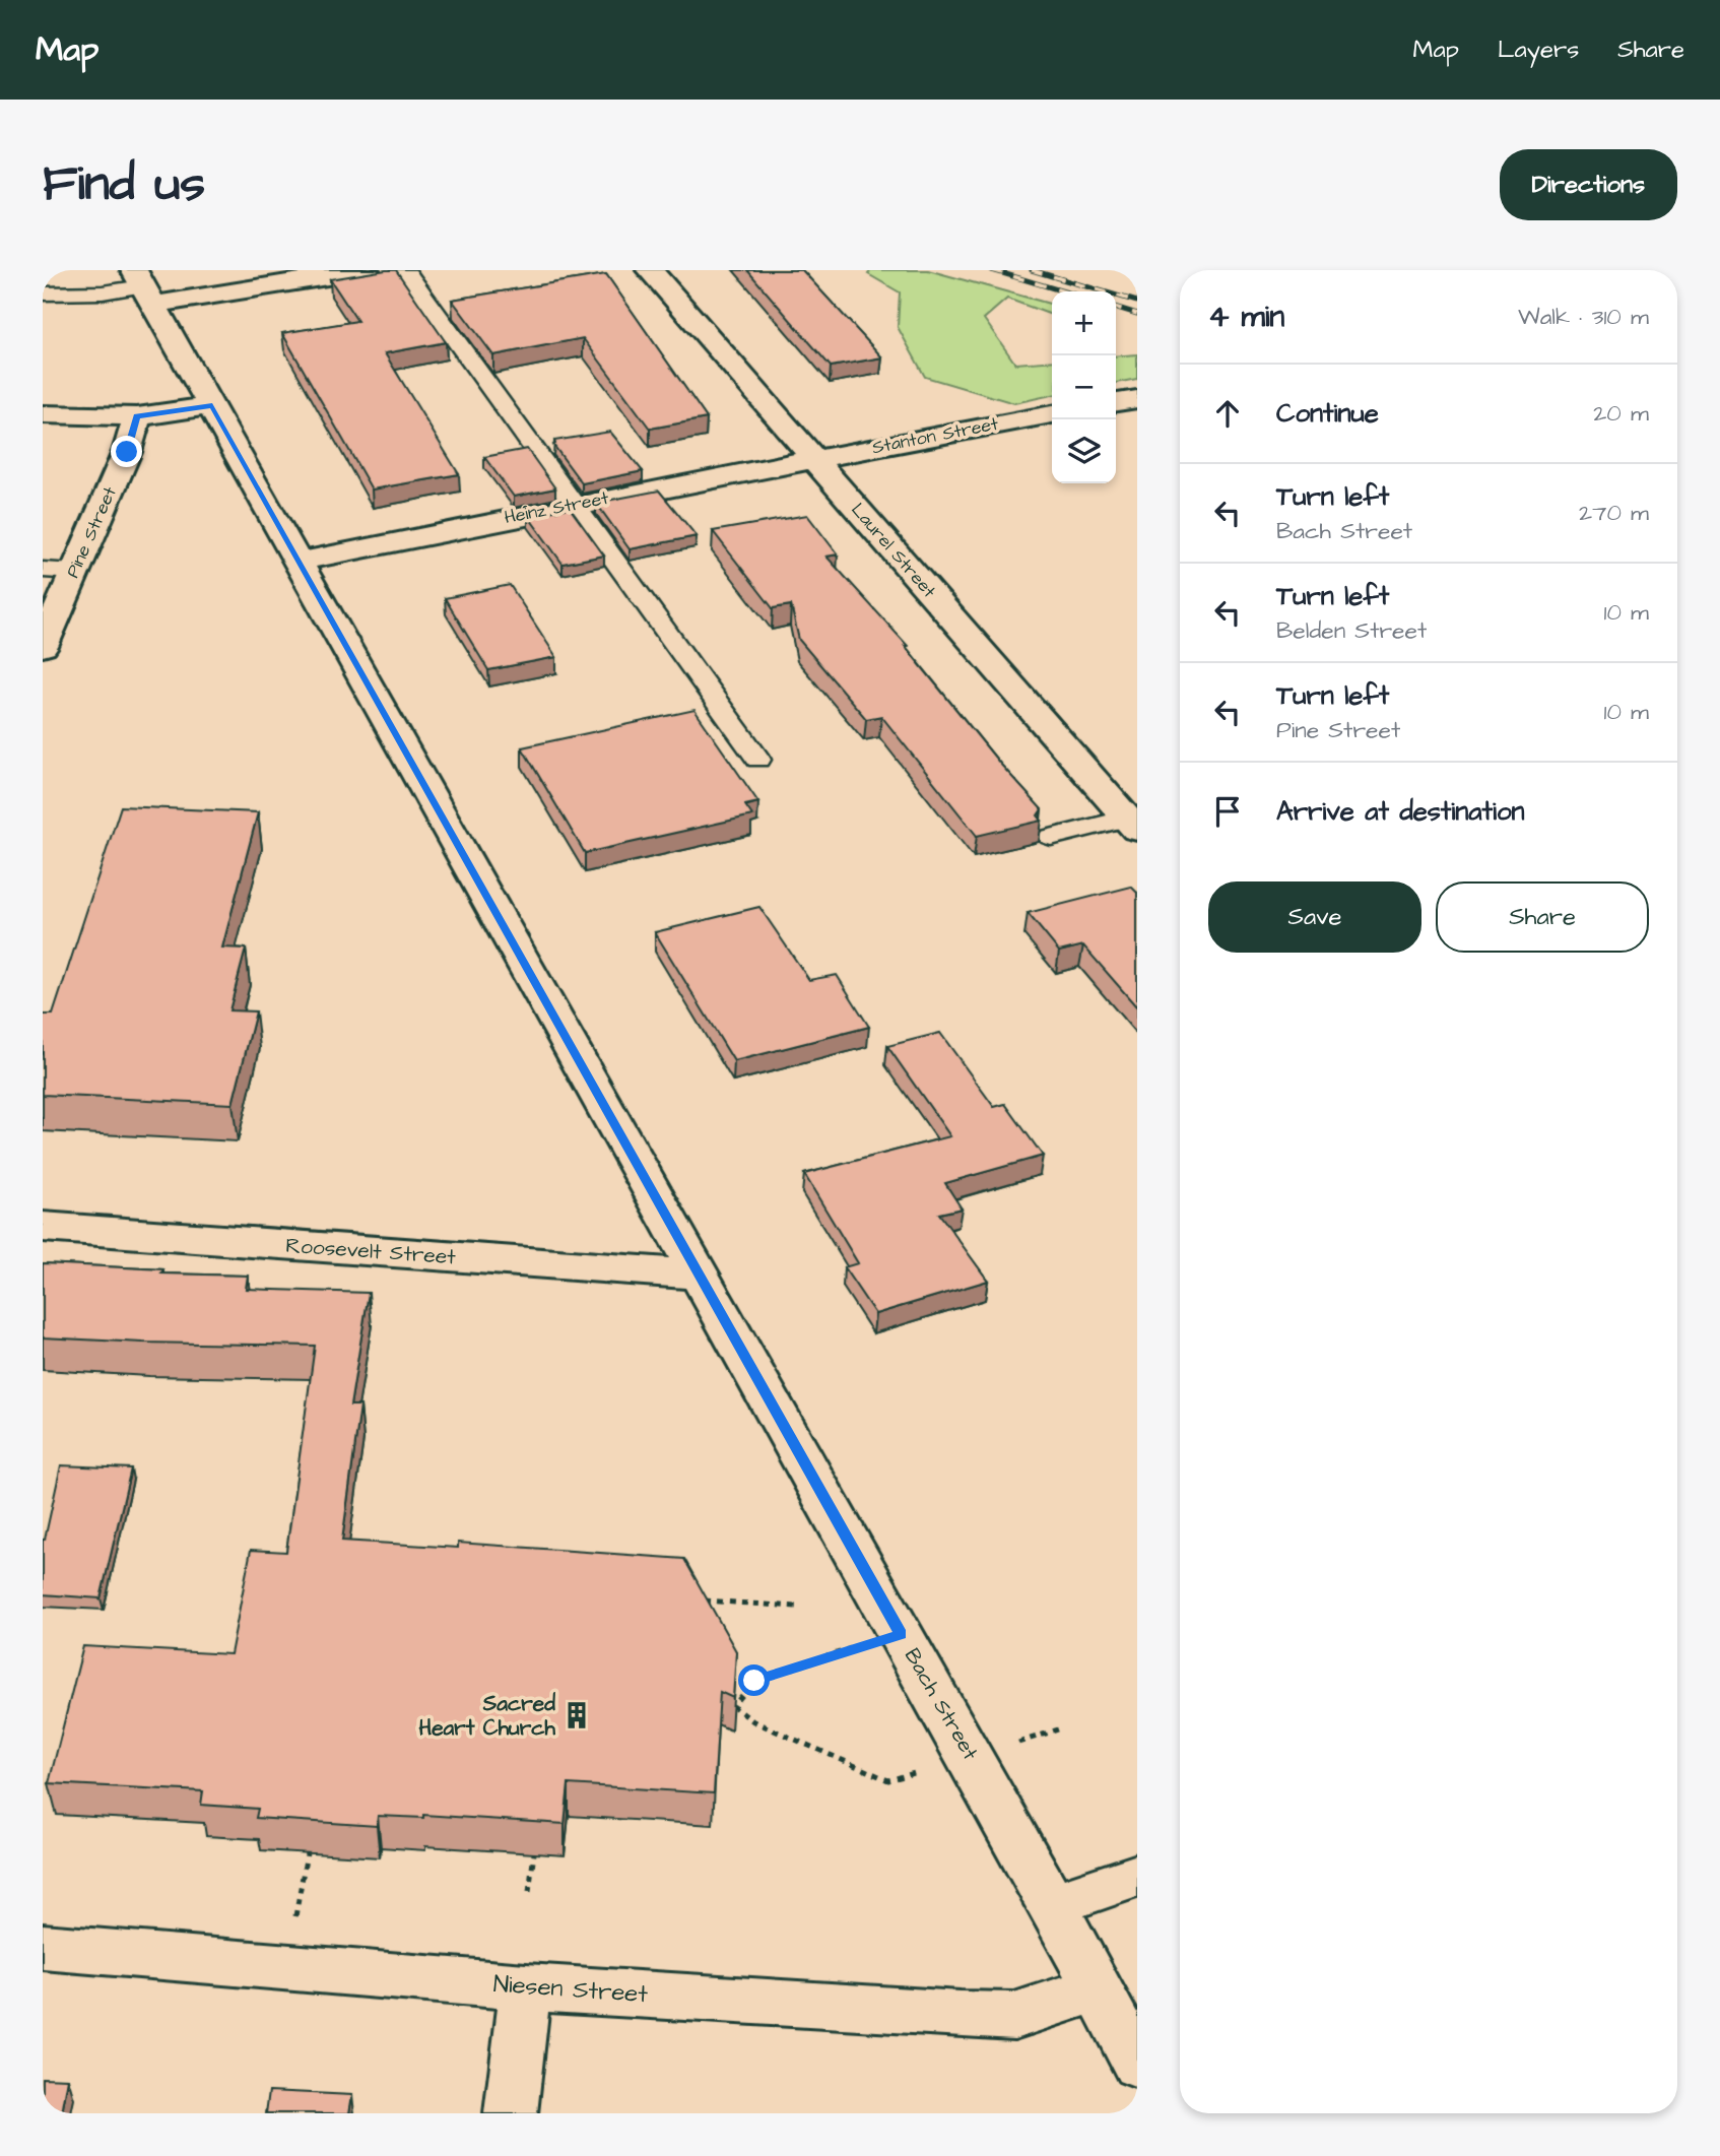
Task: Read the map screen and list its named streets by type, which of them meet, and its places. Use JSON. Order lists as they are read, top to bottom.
{
  "streets": {
    "street": [
      "Stanton Street",
      "Heinz Street",
      "Pine Street",
      "Laurel Street",
      "Roosevelt Street",
      "Bach Street",
      "Niesen Street"
    ]
  },
  "crossings": [
    ["Stanton Street", "Heinz Street"],
    ["Stanton Street", "Laurel Street"],
    ["Heinz Street", "Laurel Street"],
    ["Heinz Street", "Bach Street"],
    ["Roosevelt Street", "Bach Street"],
    ["Bach Street", "Niesen Street"]
  ],
  "places": {
    "building": ["Sacred Heart Church"]
  },
  "page": {
    "header": "Map",
    "nav": ["Map", "Layers", "Share"],
    "buttons": [
      "Directions",
      ["Save", "Share"]
    ],
    "title": "Find us",
    "heading": ["4 min", "Walk · 310 m"],
    "map_buttons": ["+", "−"],
    "list": [
      ["Continue", "20 m"],
      ["Turn left", "Bach Street", "270 m"],
      ["Turn left", "Belden Street", "10 m"],
      ["Turn left", "Pine Street", "10 m"],
      "Arrive at destination"
    ]
  }
}
